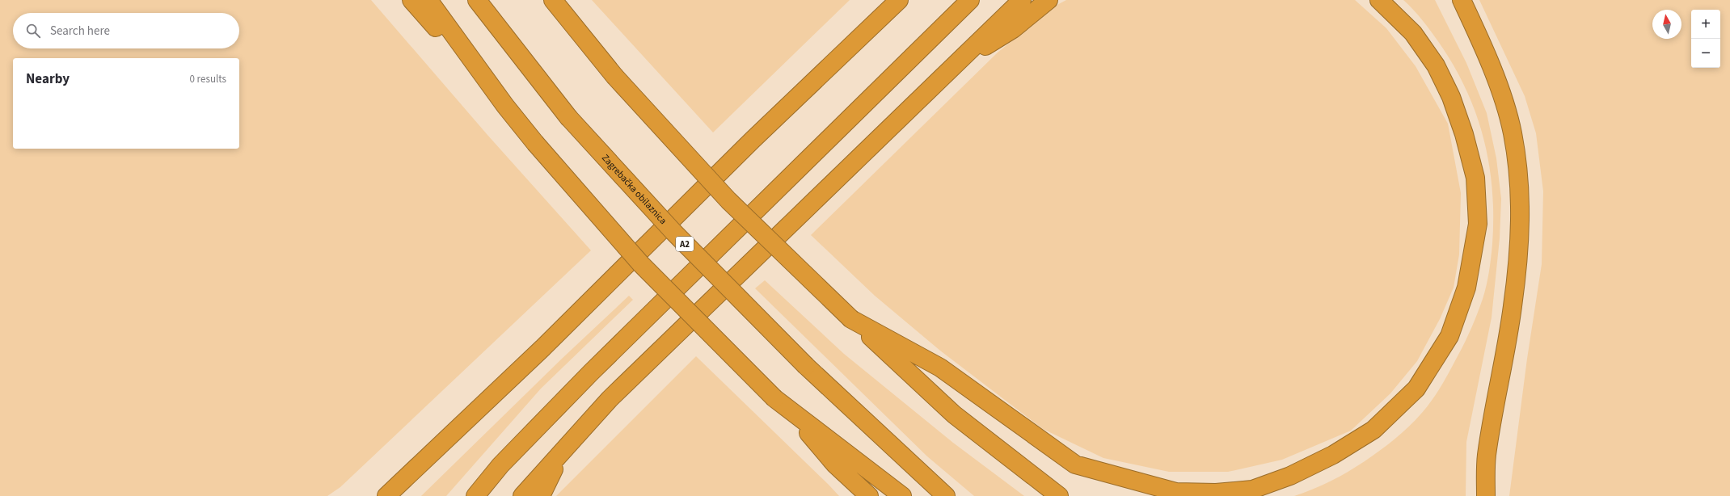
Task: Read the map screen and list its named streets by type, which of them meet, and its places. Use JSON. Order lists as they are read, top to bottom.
{
  "streets": {
    "highway": ["Zagrebačka obilaznica", "A2"]
  },
  "north": "top",
  "page": {
    "map_buttons": ["+", "−"],
    "search": "Search here",
    "heading": ["Nearby", "0 results"]
  }
}
